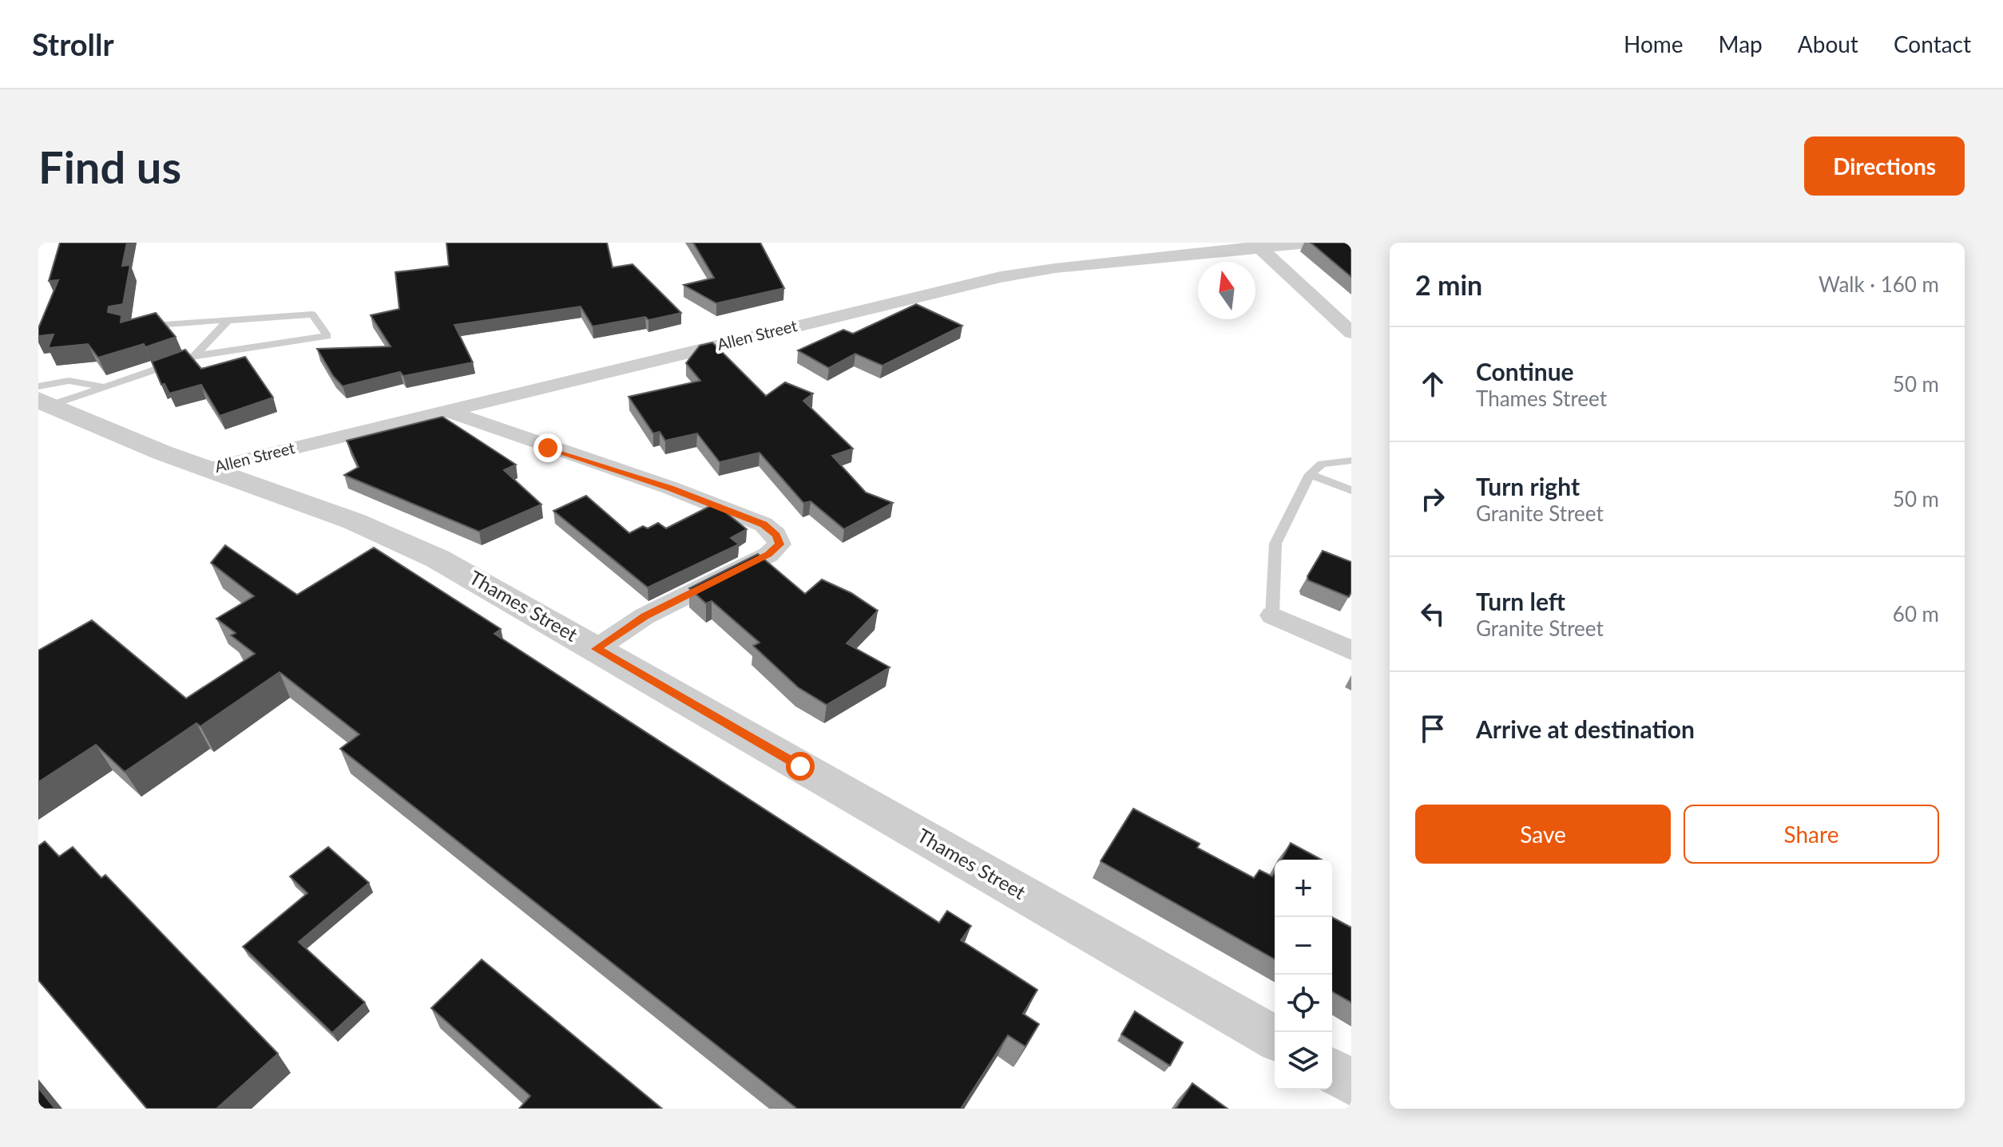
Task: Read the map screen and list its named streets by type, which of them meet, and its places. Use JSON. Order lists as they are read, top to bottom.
{
  "streets": {
    "street": ["Allen Street", "Thames Street"]
  },
  "crossings": [
    ["Allen Street", "Thames Street"]
  ],
  "north": "top",
  "page": {
    "header": "Strollr",
    "nav": [
      "Home",
      "Map",
      "About",
      "Contact"
    ],
    "buttons": [
      "Directions",
      ["Save", "Share"]
    ],
    "title": "Find us",
    "heading": ["2 min", "Walk · 160 m"],
    "list": [
      ["Continue", "Thames Street", "50 m"],
      ["Turn right", "Granite Street", "50 m"],
      ["Turn left", "Granite Street", "60 m"],
      "Arrive at destination"
    ],
    "map_buttons": ["+", "−"]
  }
}
